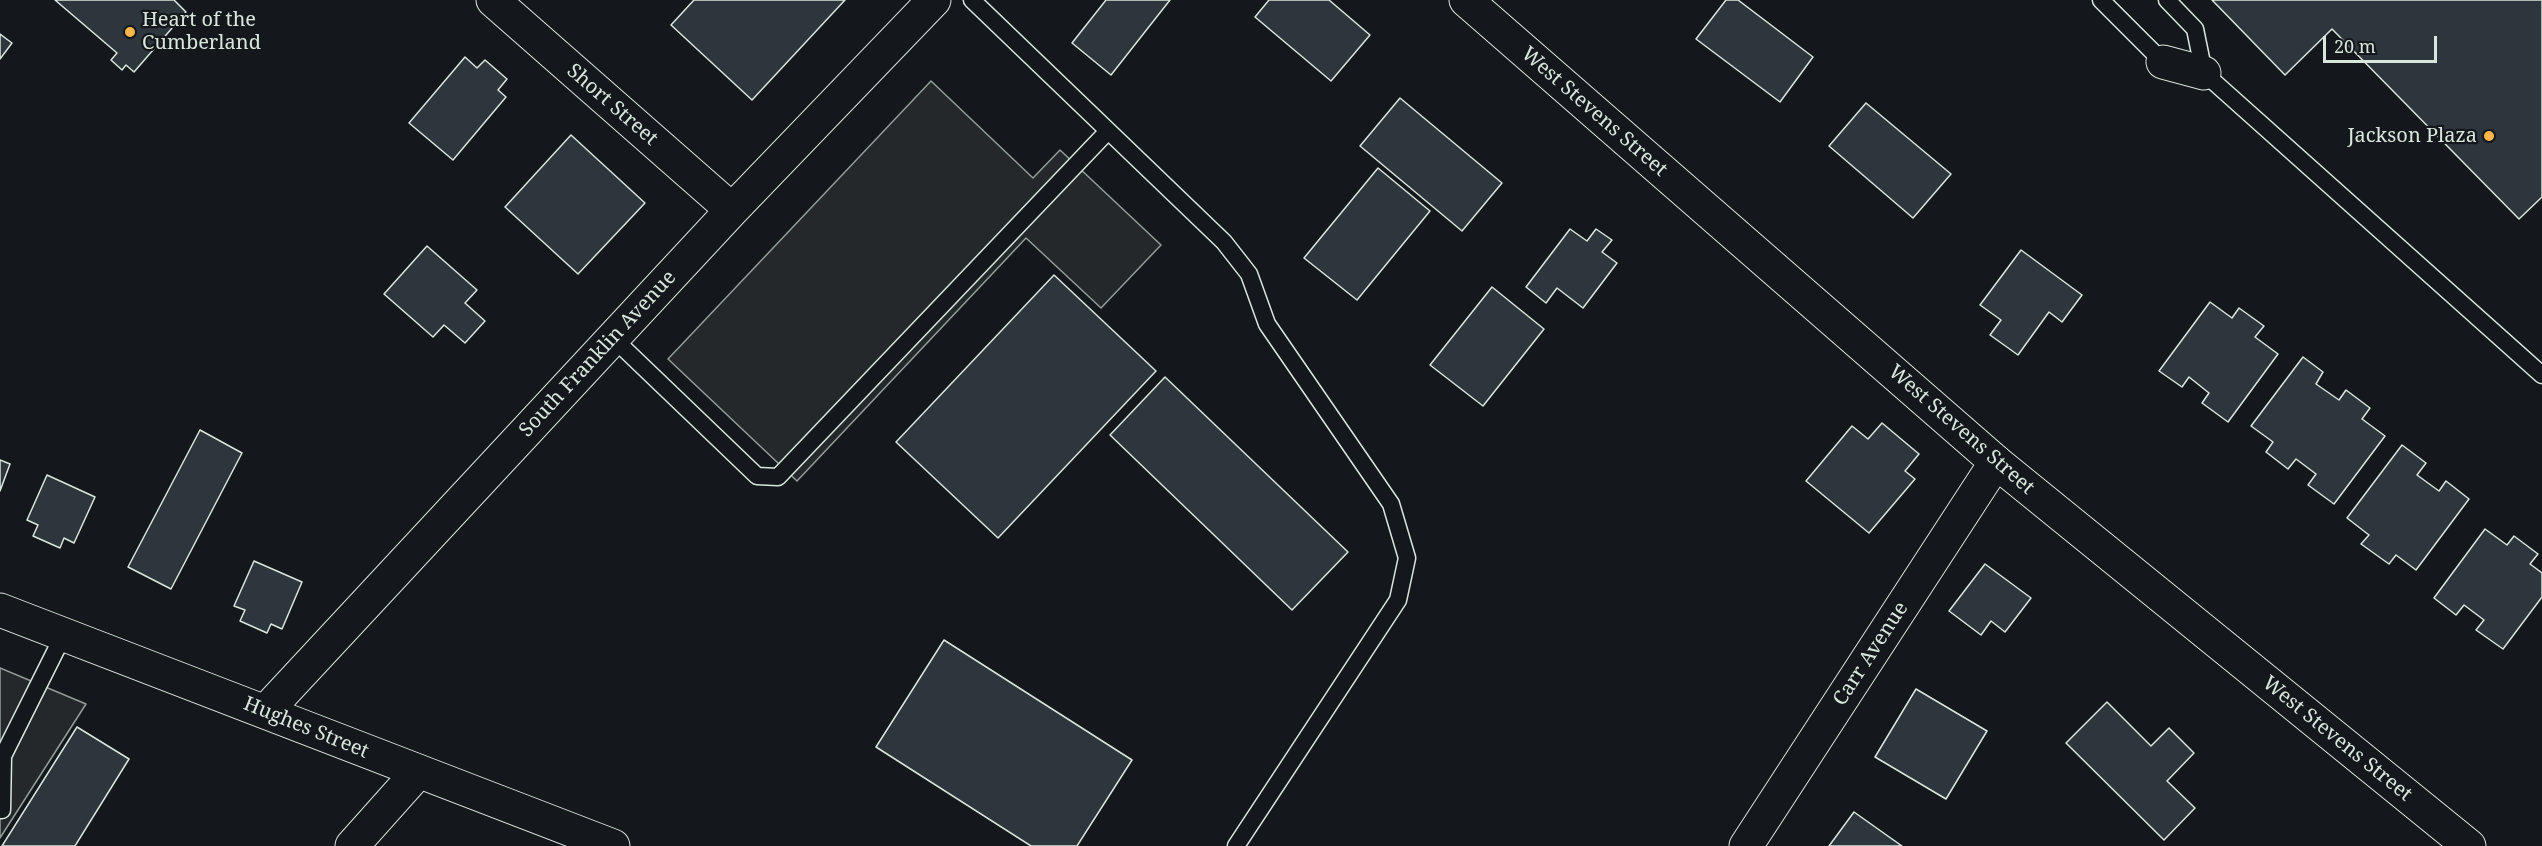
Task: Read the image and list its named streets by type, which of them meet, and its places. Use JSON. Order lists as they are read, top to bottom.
{
  "streets": {
    "street": [
      "Short Street",
      "West Stevens Street",
      "South Franklin Avenue",
      "Carr Avenue",
      "Hughes Street"
    ]
  },
  "crossings": [
    ["Short Street", "South Franklin Avenue"],
    ["West Stevens Street", "Carr Avenue"],
    ["South Franklin Avenue", "Hughes Street"]
  ],
  "places": ["Heart of the Cumberland", "Jackson Plaza"],
  "scale_bar": "20 m"
}
